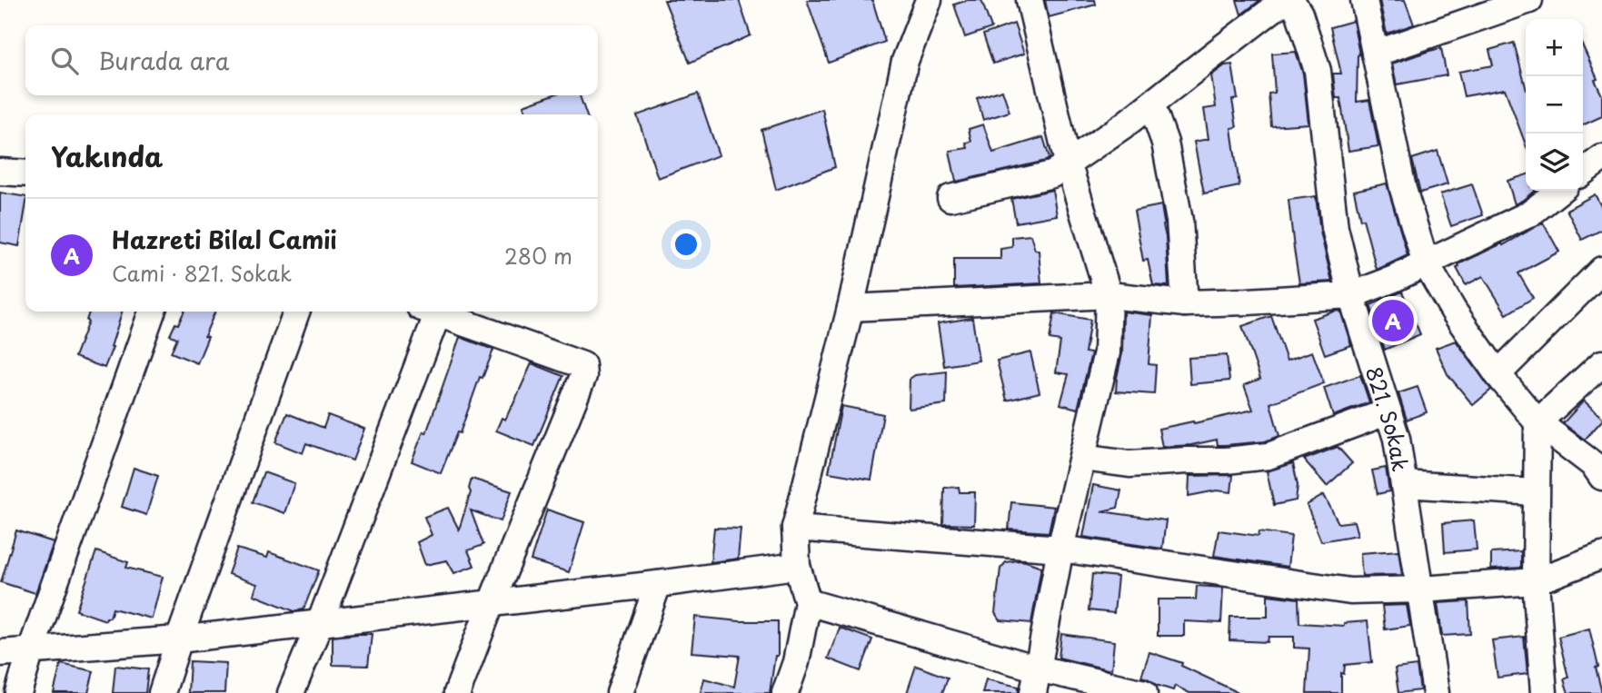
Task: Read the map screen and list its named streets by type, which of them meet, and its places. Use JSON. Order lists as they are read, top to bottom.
{
  "streets": {
    "street": ["821. Sokak"]
  },
  "page": {
    "map_buttons": ["+", "−"],
    "search": "Burada ara",
    "heading": "Yakında",
    "list": [
      {
        "mark": "A",
        "name": "Hazreti Bilal Camii",
        "note": "Cami · 821. Sokak",
        "value": "280 m"
      }
    ],
    "pins": "A"
  }
}
